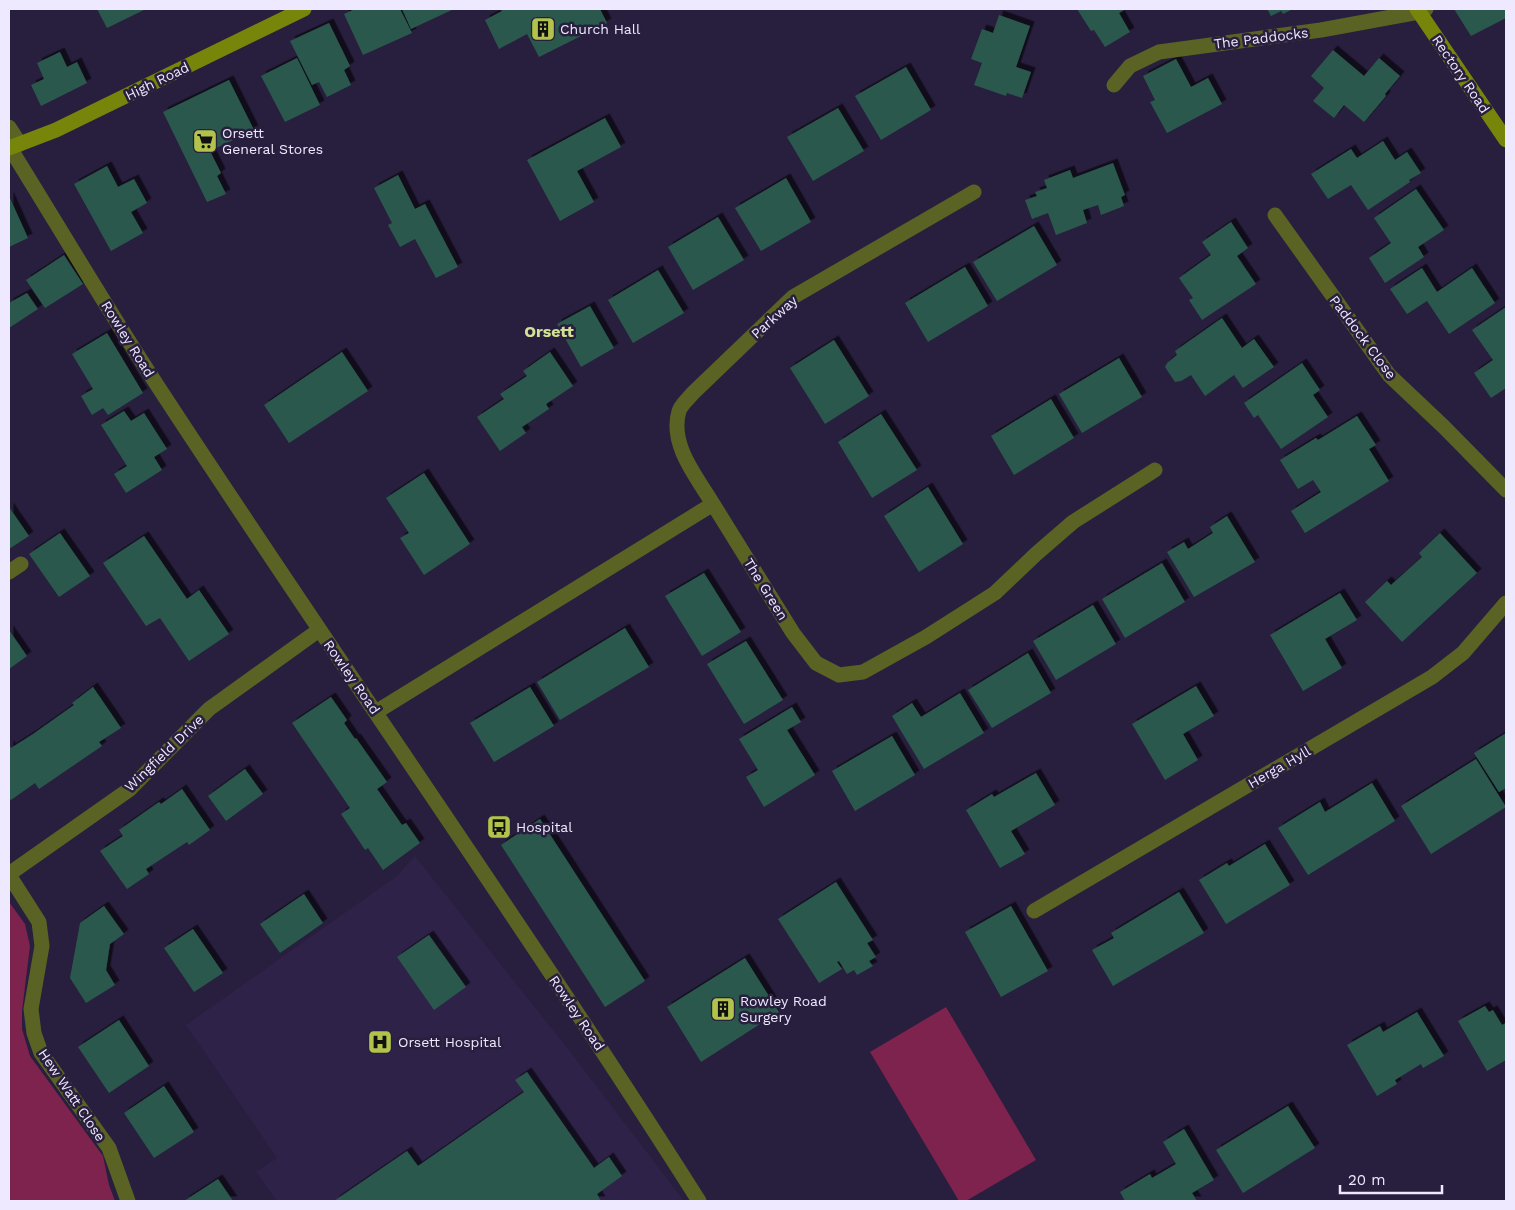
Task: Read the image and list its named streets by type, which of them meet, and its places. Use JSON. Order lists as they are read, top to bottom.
{
  "streets": {
    "main road": ["Rectory Road", "High Road"],
    "street": [
      "The Paddocks",
      "Parkway",
      "Paddock Close",
      "Rowley Road",
      "The Green",
      "Wingfield Drive",
      "Herga Hyll",
      "Hew Watt Close"
    ]
  },
  "crossings": [
    ["The Paddocks", "Rectory Road"],
    ["High Road", "Rowley Road"],
    ["Parkway", "The Green"],
    ["Rowley Road", "Wingfield Drive"],
    ["Wingfield Drive", "Hew Watt Close"]
  ],
  "districts": ["Orsett"],
  "places": {
    "building": ["Church Hall", "Rowley Road Surgery"],
    "supermarket": ["Orsett General Stores"],
    "bus stop": ["Hospital"],
    "hospital": ["Orsett Hospital"]
  },
  "scale_bar": "20 m"
}
